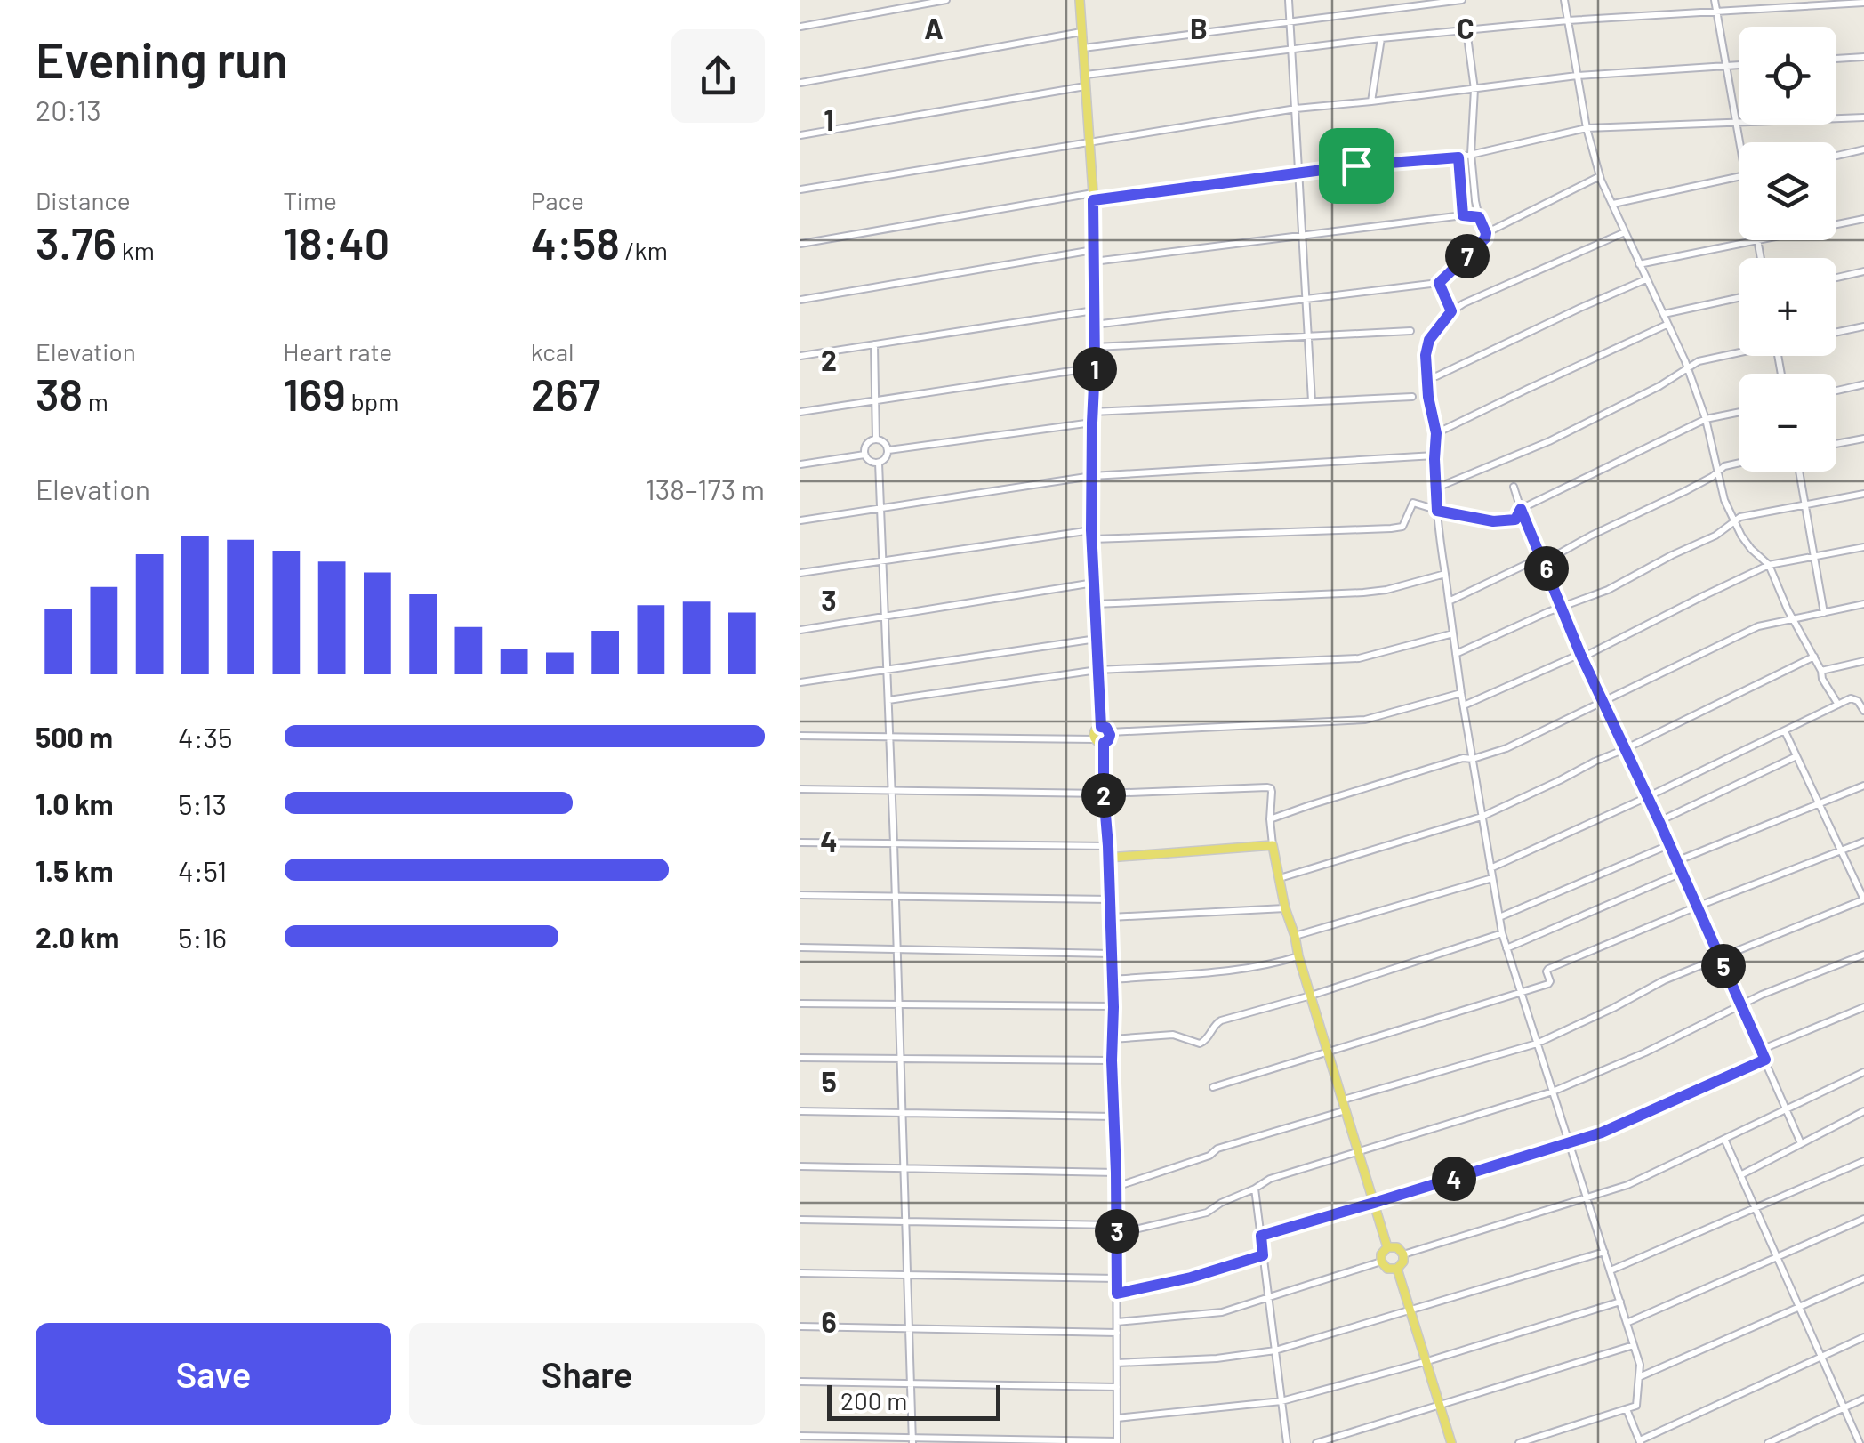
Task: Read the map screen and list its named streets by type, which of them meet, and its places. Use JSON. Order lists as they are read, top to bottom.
{
  "scale_bar": "200 m",
  "page": {
    "heading": ["Evening run", "20:13"],
    "map_buttons": ["+", "−"],
    "stats": [
      ["Distance", "3.76 km"],
      ["Time", "18:40"],
      ["Pace", "4:58 /km"],
      ["Elevation", "38 m"],
      ["Heart rate", "169 bpm"],
      ["kcal", "267"]
    ],
    "pins": [
      "7",
      "1",
      "6",
      "2",
      "5",
      "4",
      "3"
    ],
    "chart": ["Elevation", "138–173 m"],
    "list": [
      {
        "name": "500 m",
        "note": "4:35"
      },
      {
        "name": "1.0 km",
        "note": "5:13"
      },
      {
        "name": "1.5 km",
        "note": "4:51"
      },
      {
        "name": "2.0 km",
        "note": "5:16"
      }
    ],
    "buttons": ["Save", "Share"],
    "scale": "200 m"
  },
  "grid": {
    "columns": ["A", "B", "C"],
    "rows": [
      "1",
      "2",
      "3",
      "4",
      "5",
      "6"
    ]
  }
}
